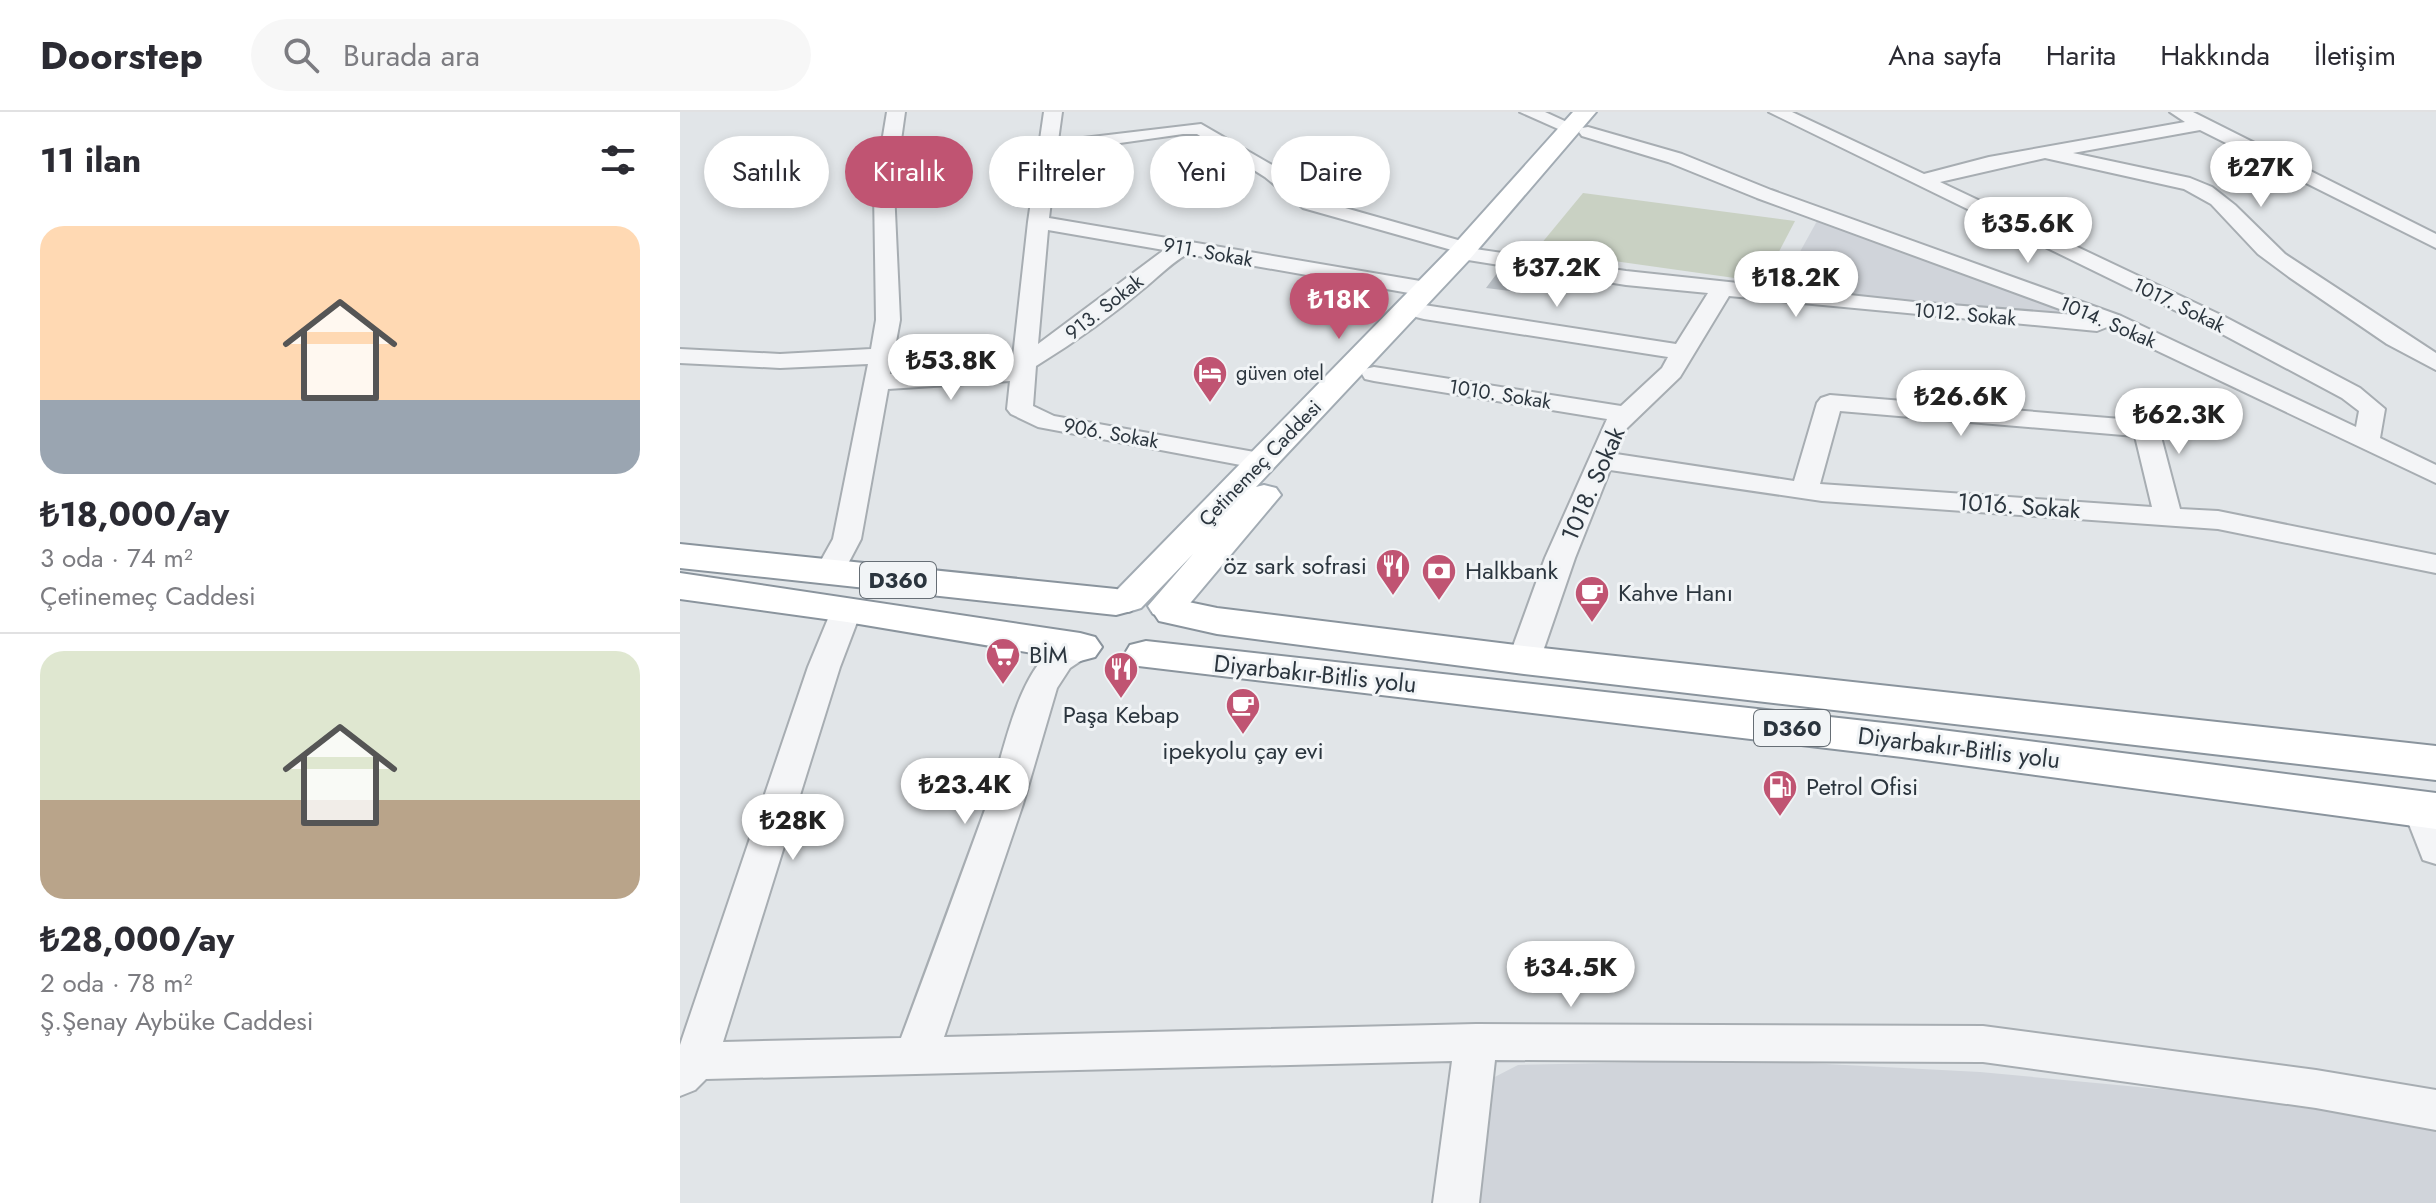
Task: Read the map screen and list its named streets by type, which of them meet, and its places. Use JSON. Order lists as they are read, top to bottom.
{
  "streets": {
    "highway": ["D360", "Diyarbakır-Bitlis yolu"],
    "main road": ["Çetinemeç Caddesi"],
    "street": [
      "911. Sokak",
      "1017. Sokak",
      "913. Sokak",
      "1012. Sokak",
      "1014. Sokak",
      "1010. Sokak",
      "906. Sokak",
      "1018. Sokak",
      "1016. Sokak"
    ]
  },
  "crossings": [
    ["911. Sokak", "913. Sokak"],
    ["911. Sokak", "906. Sokak"],
    ["911. Sokak", "Çetinemeç Caddesi"],
    ["911. Sokak", "1018. Sokak"],
    ["1017. Sokak", "1014. Sokak"],
    ["913. Sokak", "906. Sokak"],
    ["1012. Sokak", "1014. Sokak"],
    ["1012. Sokak", "Çetinemeç Caddesi"],
    ["1012. Sokak", "1018. Sokak"],
    ["1014. Sokak", "Çetinemeç Caddesi"],
    ["1010. Sokak", "Çetinemeç Caddesi"],
    ["1010. Sokak", "1018. Sokak"],
    ["906. Sokak", "Çetinemeç Caddesi"],
    ["Çetinemeç Caddesi", "Diyarbakır-Bitlis yolu"],
    ["1018. Sokak", "1016. Sokak"],
    ["1018. Sokak", "Diyarbakır-Bitlis yolu"]
  ],
  "places": {
    "hotel": ["güven otel"],
    "restaurant": ["öz sark sofrasi", "Paşa Kebap"],
    "bank": ["Halkbank"],
    "cafe": ["Kahve Hanı", "ipekyolu çay evi"],
    "supermarket": ["BİM"],
    "fuel station": ["Petrol Ofisi"]
  },
  "page": {
    "header": "Doorstep",
    "search": "Burada ara",
    "nav": [
      "Ana sayfa",
      "Harita",
      "Hakkında",
      "İletişim"
    ],
    "heading": "11 ilan",
    "chip": [
      "Satılık",
      "Kiralık",
      "Filtreler",
      "Yeni",
      "Daire"
    ],
    "price": [
      "₺27K",
      "₺35.6K",
      "₺37.2K",
      "₺18.2K",
      "₺18K",
      "₺53.8K",
      "₺26.6K",
      "₺62.3K",
      "₺23.4K",
      "₺28K",
      "₺34.5K"
    ],
    "list": [
      {
        "name": "₺18,000/ay",
        "note": "3 oda · 74 m² · Çetinemeç Caddesi"
      },
      {
        "name": "₺28,000/ay",
        "note": "2 oda · 78 m² · Ş.Şenay Aybüke Caddesi"
      }
    ]
  }
}
